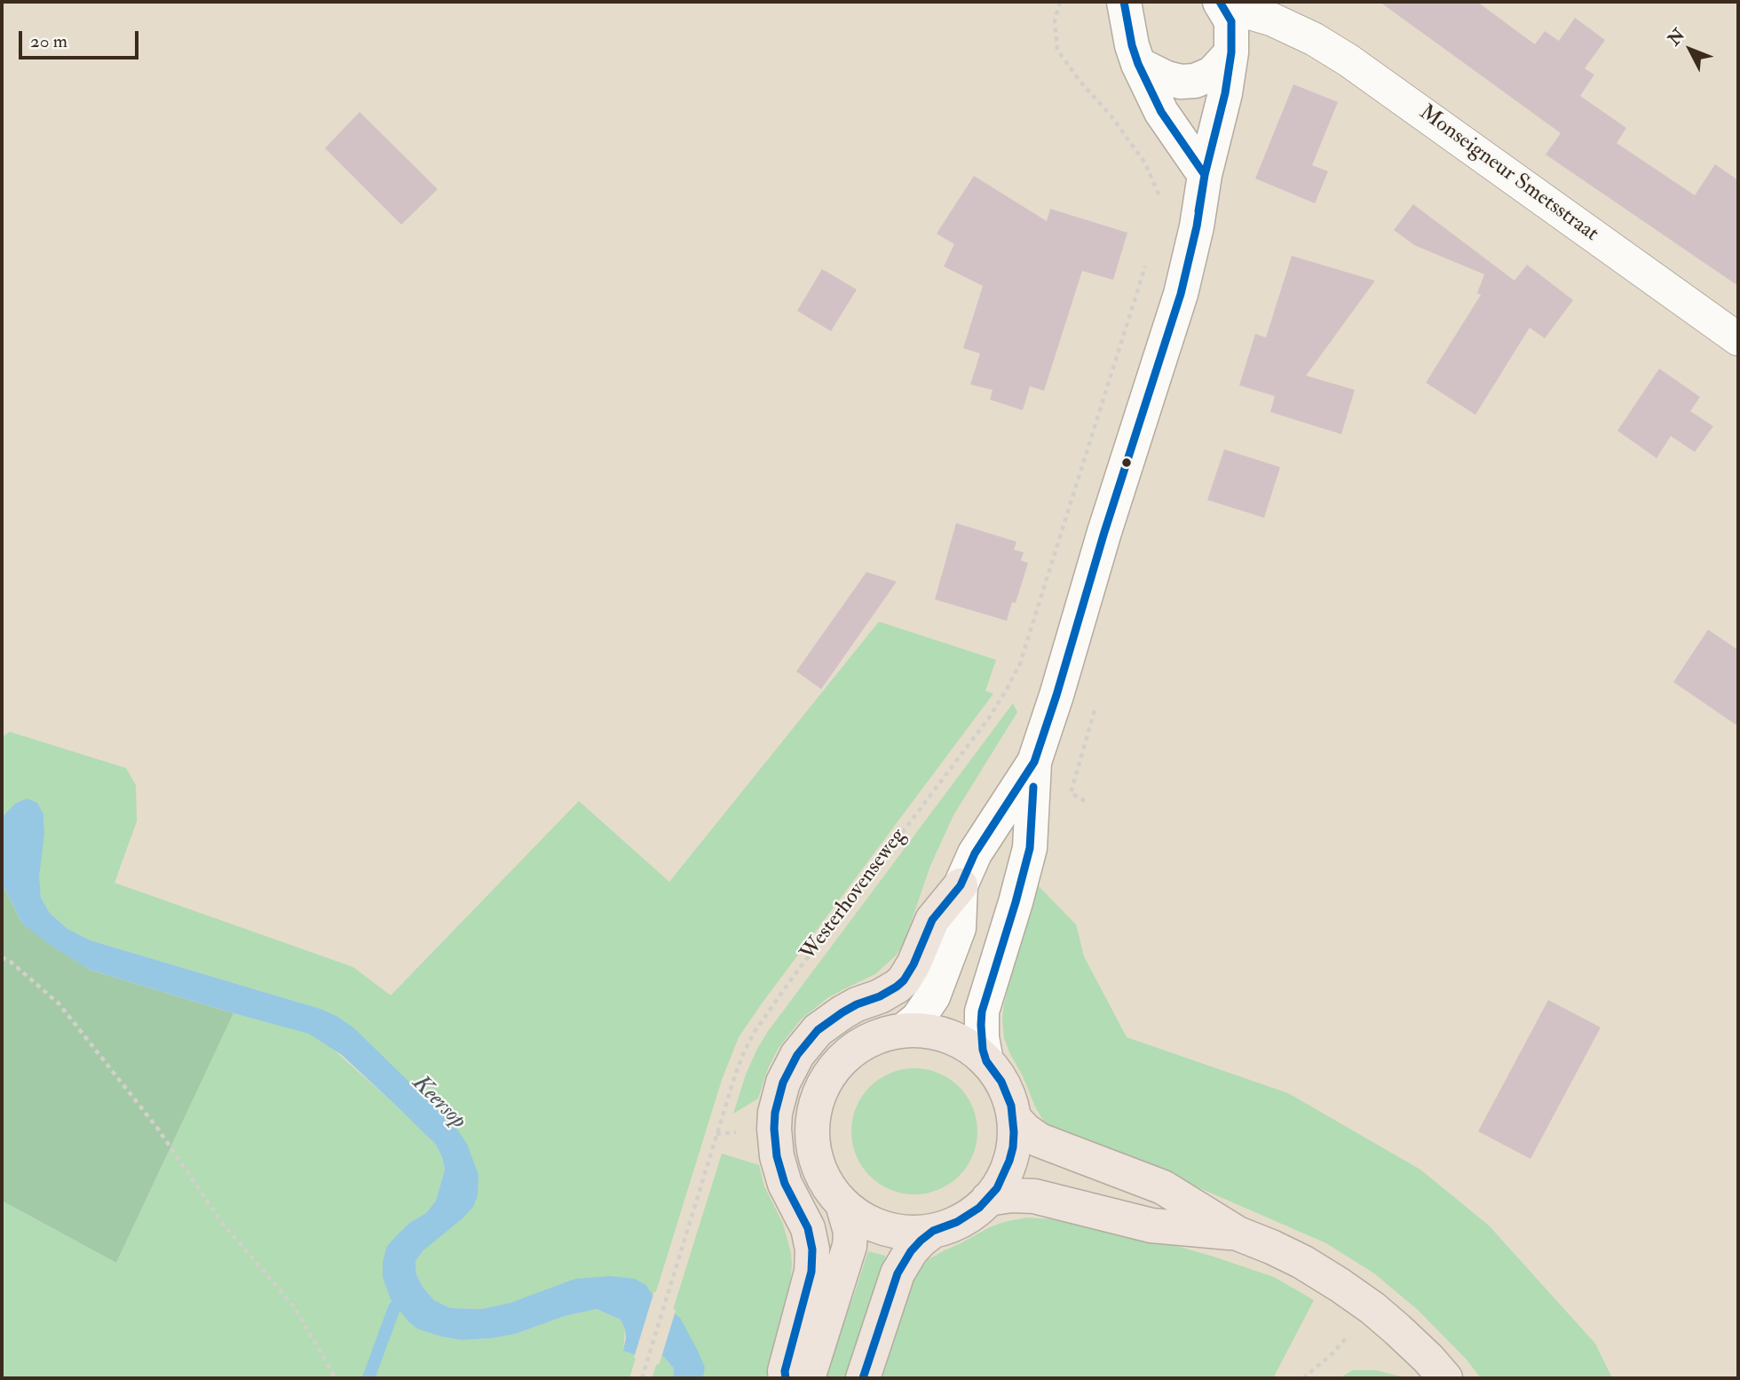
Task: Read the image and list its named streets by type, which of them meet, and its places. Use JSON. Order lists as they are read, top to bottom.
{
  "streets": {
    "street": ["Monseigneur Smetsstraat"],
    "path": ["Westerhovenseweg"]
  },
  "water": ["Keersop"],
  "scale_bar": "20 m",
  "north": "top left"
}
